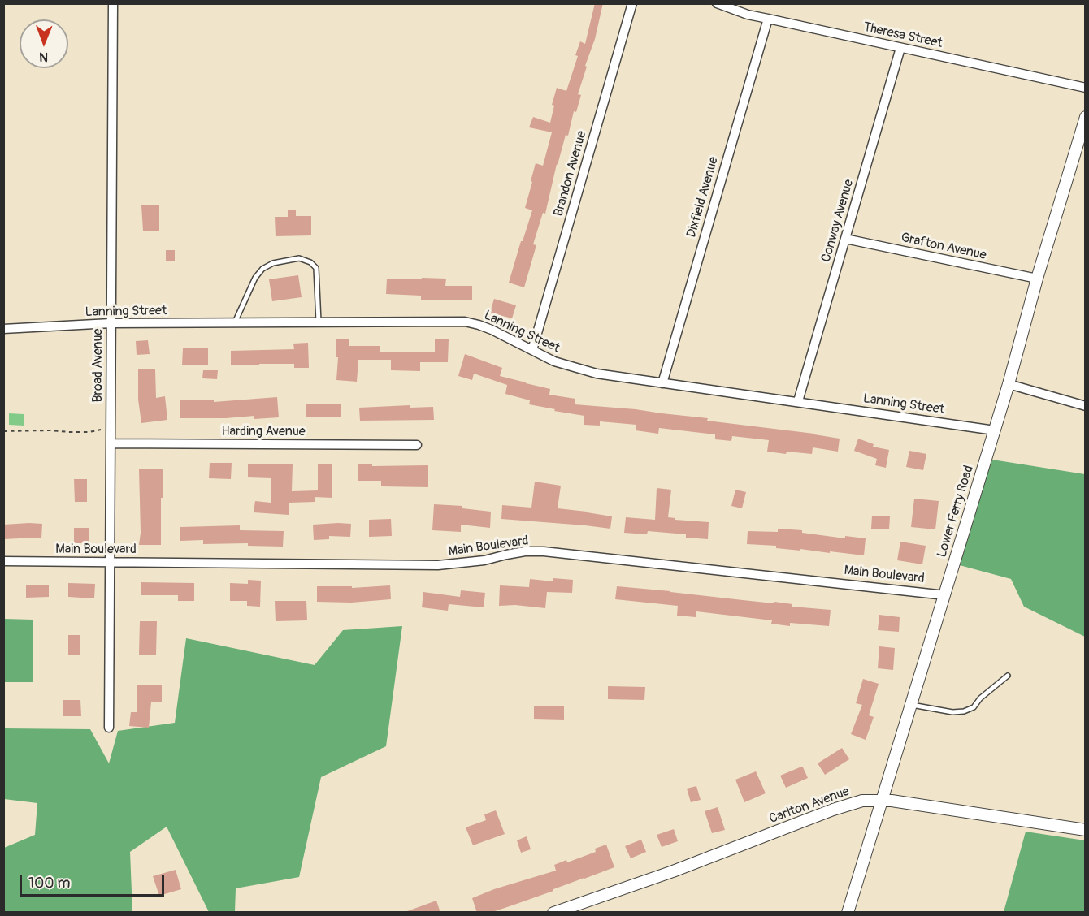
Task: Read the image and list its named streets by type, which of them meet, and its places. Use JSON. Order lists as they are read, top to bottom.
{
  "streets": {
    "street": [
      "Theresa Street",
      "Brandon Avenue",
      "Dixfield Avenue",
      "Conway Avenue",
      "Grafton Avenue",
      "Lanning Street",
      "Broad Avenue",
      "Harding Avenue",
      "Lower Ferry Road",
      "Main Boulevard",
      "Carlton Avenue"
    ]
  },
  "crossings": [
    ["Theresa Street", "Dixfield Avenue"],
    ["Theresa Street", "Conway Avenue"],
    ["Brandon Avenue", "Lanning Street"],
    ["Dixfield Avenue", "Lanning Street"],
    ["Conway Avenue", "Grafton Avenue"],
    ["Conway Avenue", "Lanning Street"],
    ["Grafton Avenue", "Lower Ferry Road"],
    ["Lanning Street", "Broad Avenue"],
    ["Lanning Street", "Lower Ferry Road"],
    ["Broad Avenue", "Harding Avenue"],
    ["Broad Avenue", "Main Boulevard"],
    ["Lower Ferry Road", "Main Boulevard"],
    ["Lower Ferry Road", "Carlton Avenue"]
  ],
  "scale_bar": "100 m",
  "north": "bottom"
}
